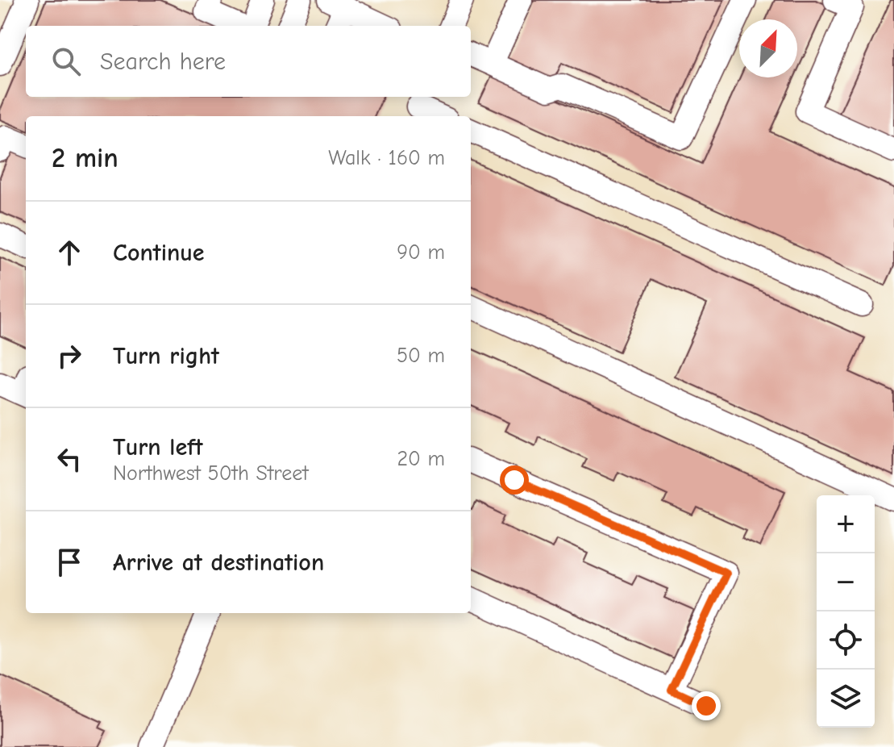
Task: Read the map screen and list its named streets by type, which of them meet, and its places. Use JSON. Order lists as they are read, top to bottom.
{
  "north": "top right",
  "page": {
    "search": "Search here",
    "heading": ["2 min", "Walk · 160 m"],
    "list": [
      ["Continue", "90 m"],
      ["Turn right", "50 m"],
      ["Turn left", "Northwest 50th Street", "20 m"],
      "Arrive at destination"
    ],
    "map_buttons": ["+", "−"]
  }
}
